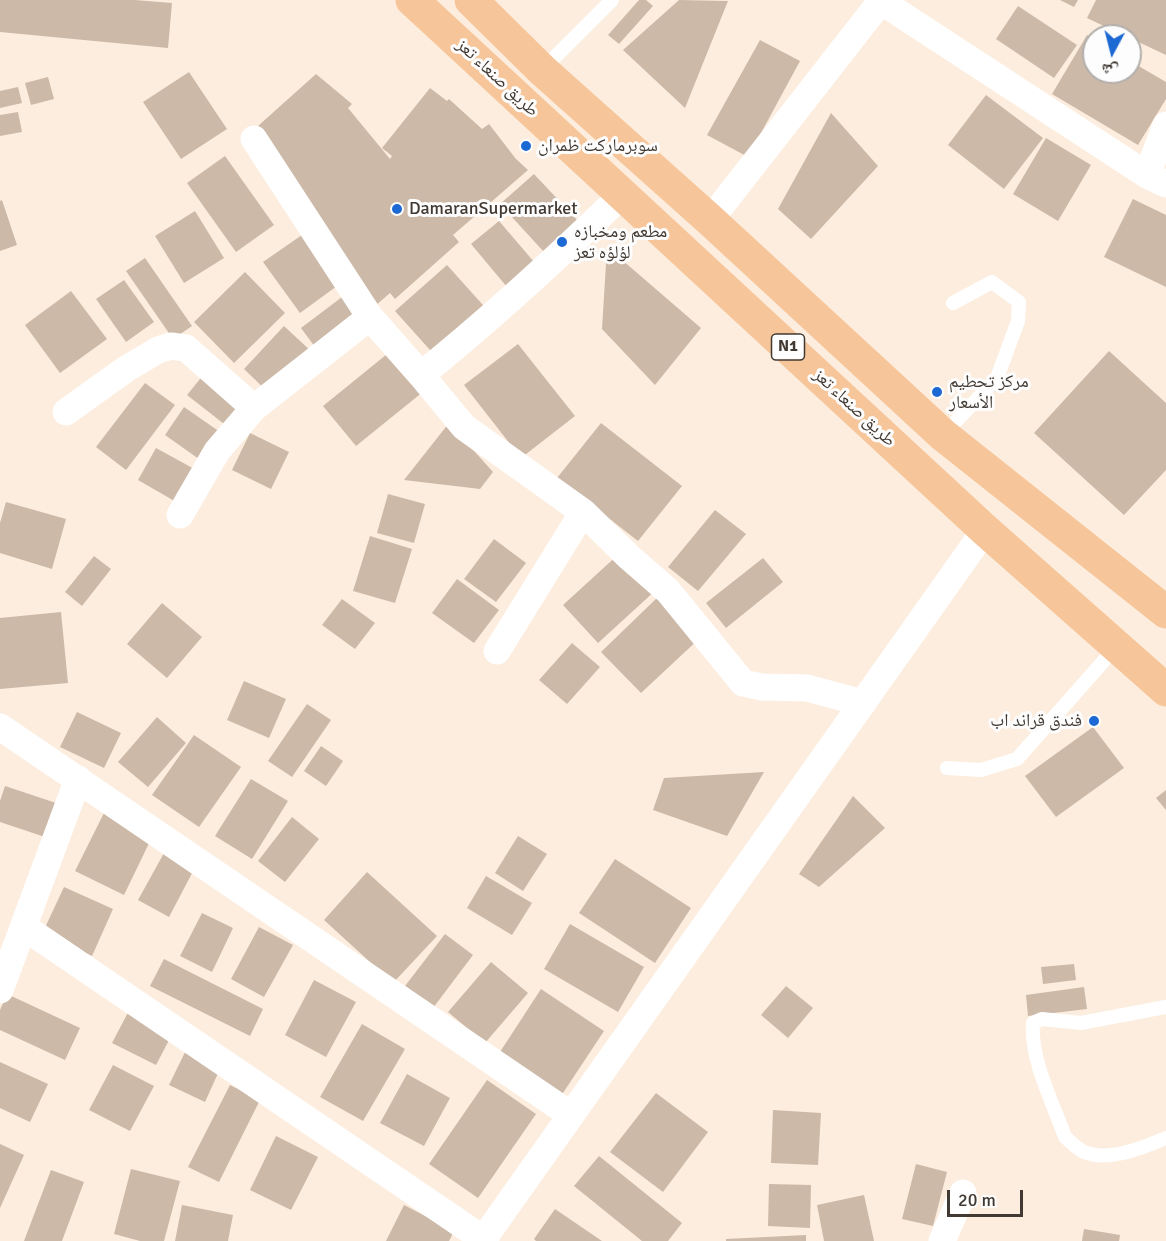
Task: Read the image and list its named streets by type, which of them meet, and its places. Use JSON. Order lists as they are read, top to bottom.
{
  "streets": {
    "highway": ["طريق صنعاء تعز", "N1"]
  },
  "places": [
    "سوبرماركت ظمران",
    "DamaranSupermarket",
    "مطعم ومخبازه لؤلؤه تعز",
    "مركز تحطيم الأسعار",
    "فندق قراند اب"
  ],
  "scale_bar": "20 m",
  "north": "bottom"
}
